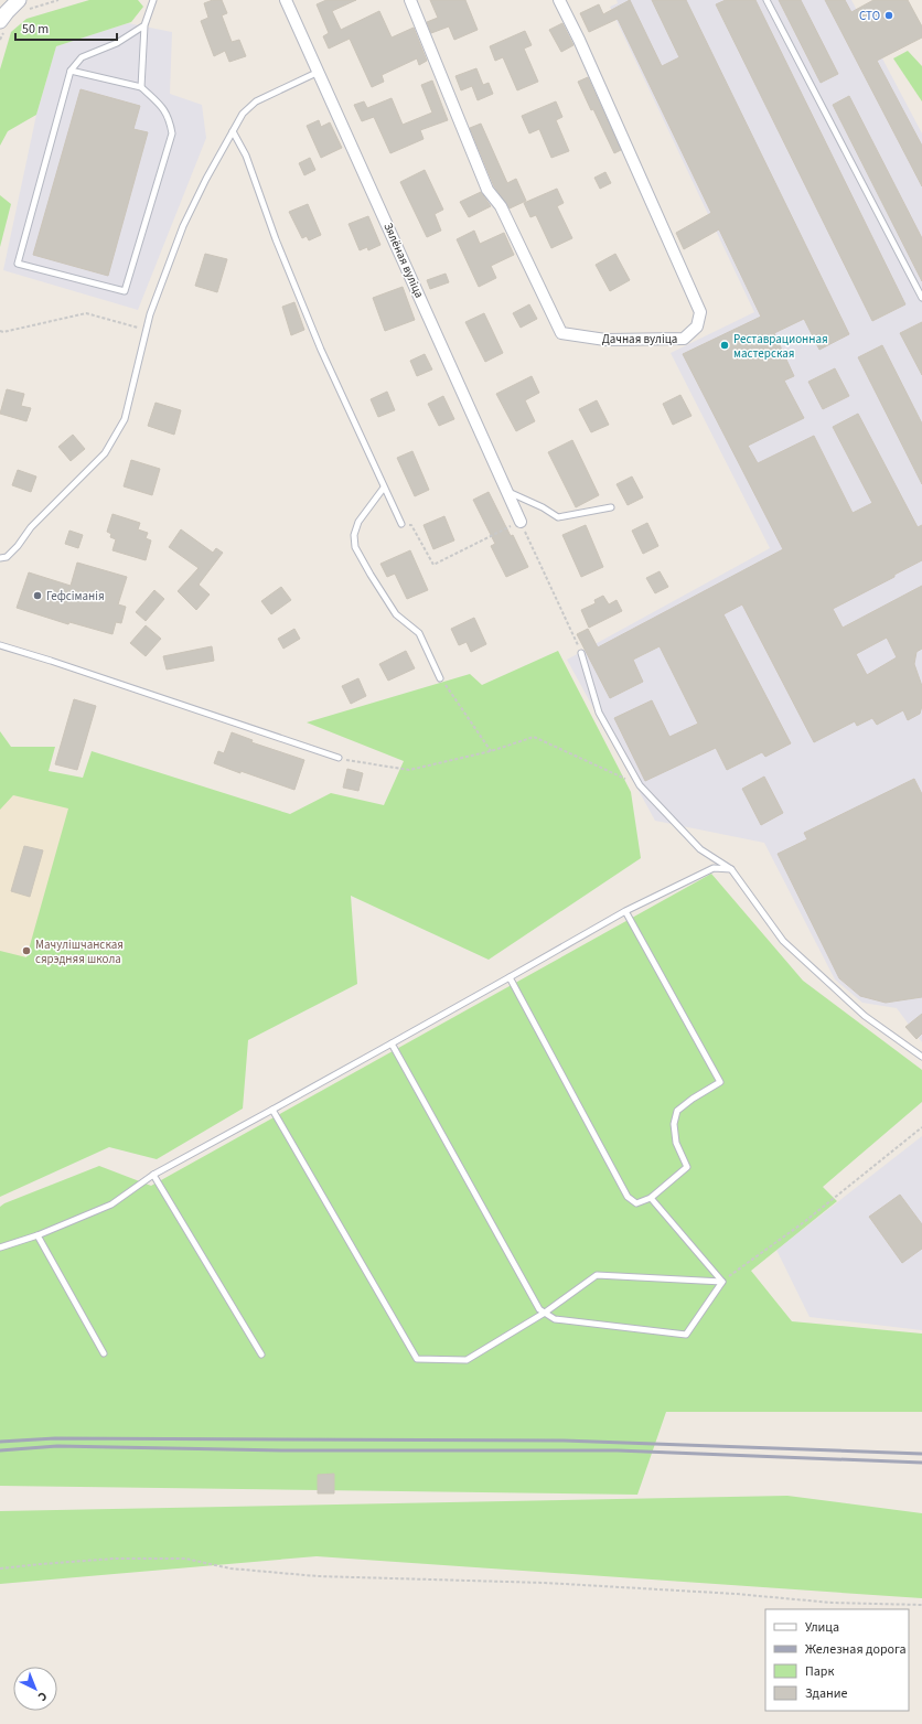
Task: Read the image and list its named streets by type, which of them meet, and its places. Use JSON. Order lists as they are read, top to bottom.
{
  "streets": {
    "street": ["Зялёная вуліца", "Дачная вуліца"]
  },
  "places": [
    "СТО",
    "Реставрационная мастерская",
    "Гефсіманія",
    "Мачулішчанская сярэдняя школа"
  ],
  "legend": [
    "Улица",
    "Железная дорога",
    "Парк",
    "Здание"
  ],
  "scale_bar": "50 m",
  "north": "bottom right"
}
